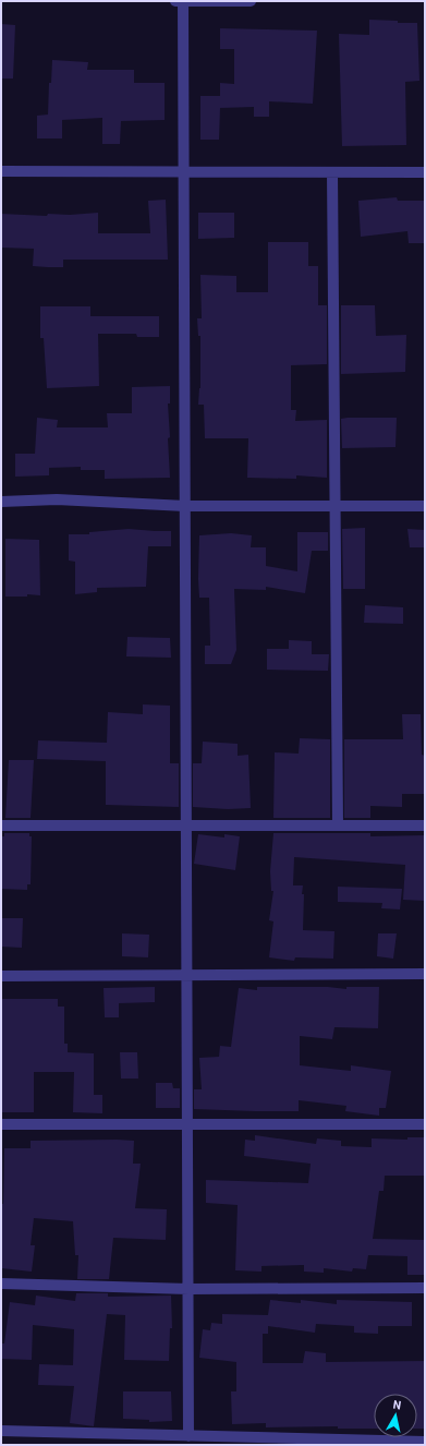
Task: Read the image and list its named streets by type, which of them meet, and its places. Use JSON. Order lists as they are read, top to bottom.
{
  "north": "top"
}
